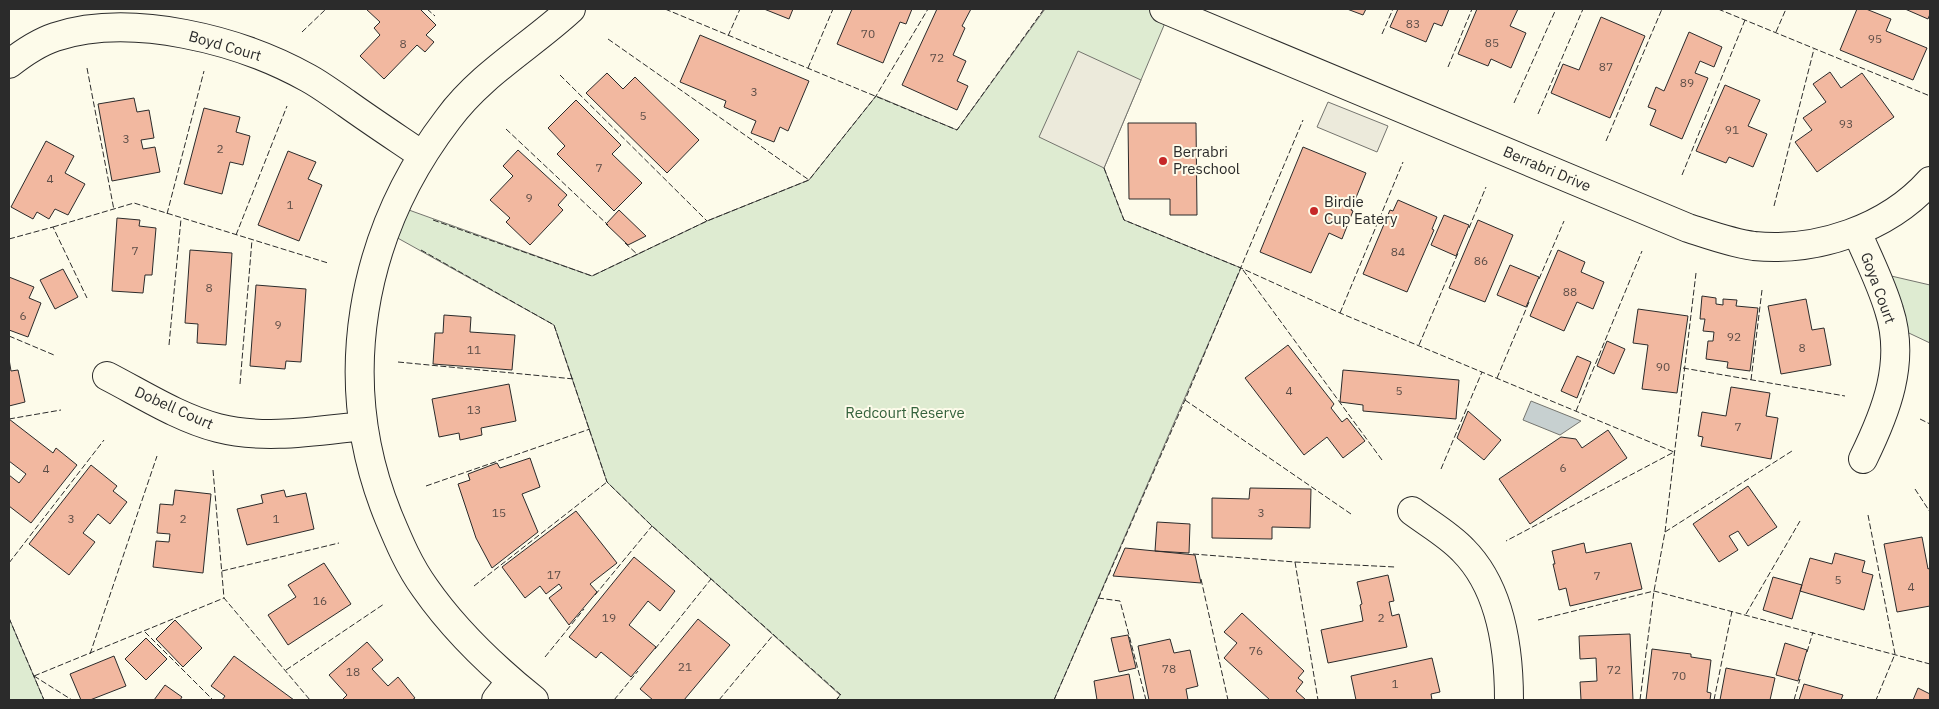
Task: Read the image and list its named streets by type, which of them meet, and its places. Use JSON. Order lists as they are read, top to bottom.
{
  "streets": {
    "street": [
      "Boyd Court",
      "Berrabri Drive",
      "Goya Court",
      "Dobell Court"
    ]
  },
  "crossings": [
    ["Berrabri Drive", "Goya Court"]
  ],
  "parks": ["Redcourt Reserve"],
  "places": ["Berrabri Preschool", "Birdie Cup Eatery"],
  "house_numbers": [
    "83",
    "70",
    "95",
    "85",
    "8",
    "72",
    "87",
    "89",
    "3",
    "5",
    "93",
    "91",
    "3",
    "2",
    "7",
    "4",
    "9",
    "1",
    "7",
    "84",
    "86",
    "8",
    "88",
    "6",
    "9",
    "92",
    "8",
    "11",
    "90",
    "4",
    "5",
    "13",
    "7",
    "6",
    "4",
    "15",
    "3",
    "3",
    "2",
    "1",
    "17",
    "7",
    "5",
    "4",
    "16",
    "19",
    "2",
    "76",
    "21",
    "78",
    "72",
    "18",
    "70",
    "1"
  ]
}
